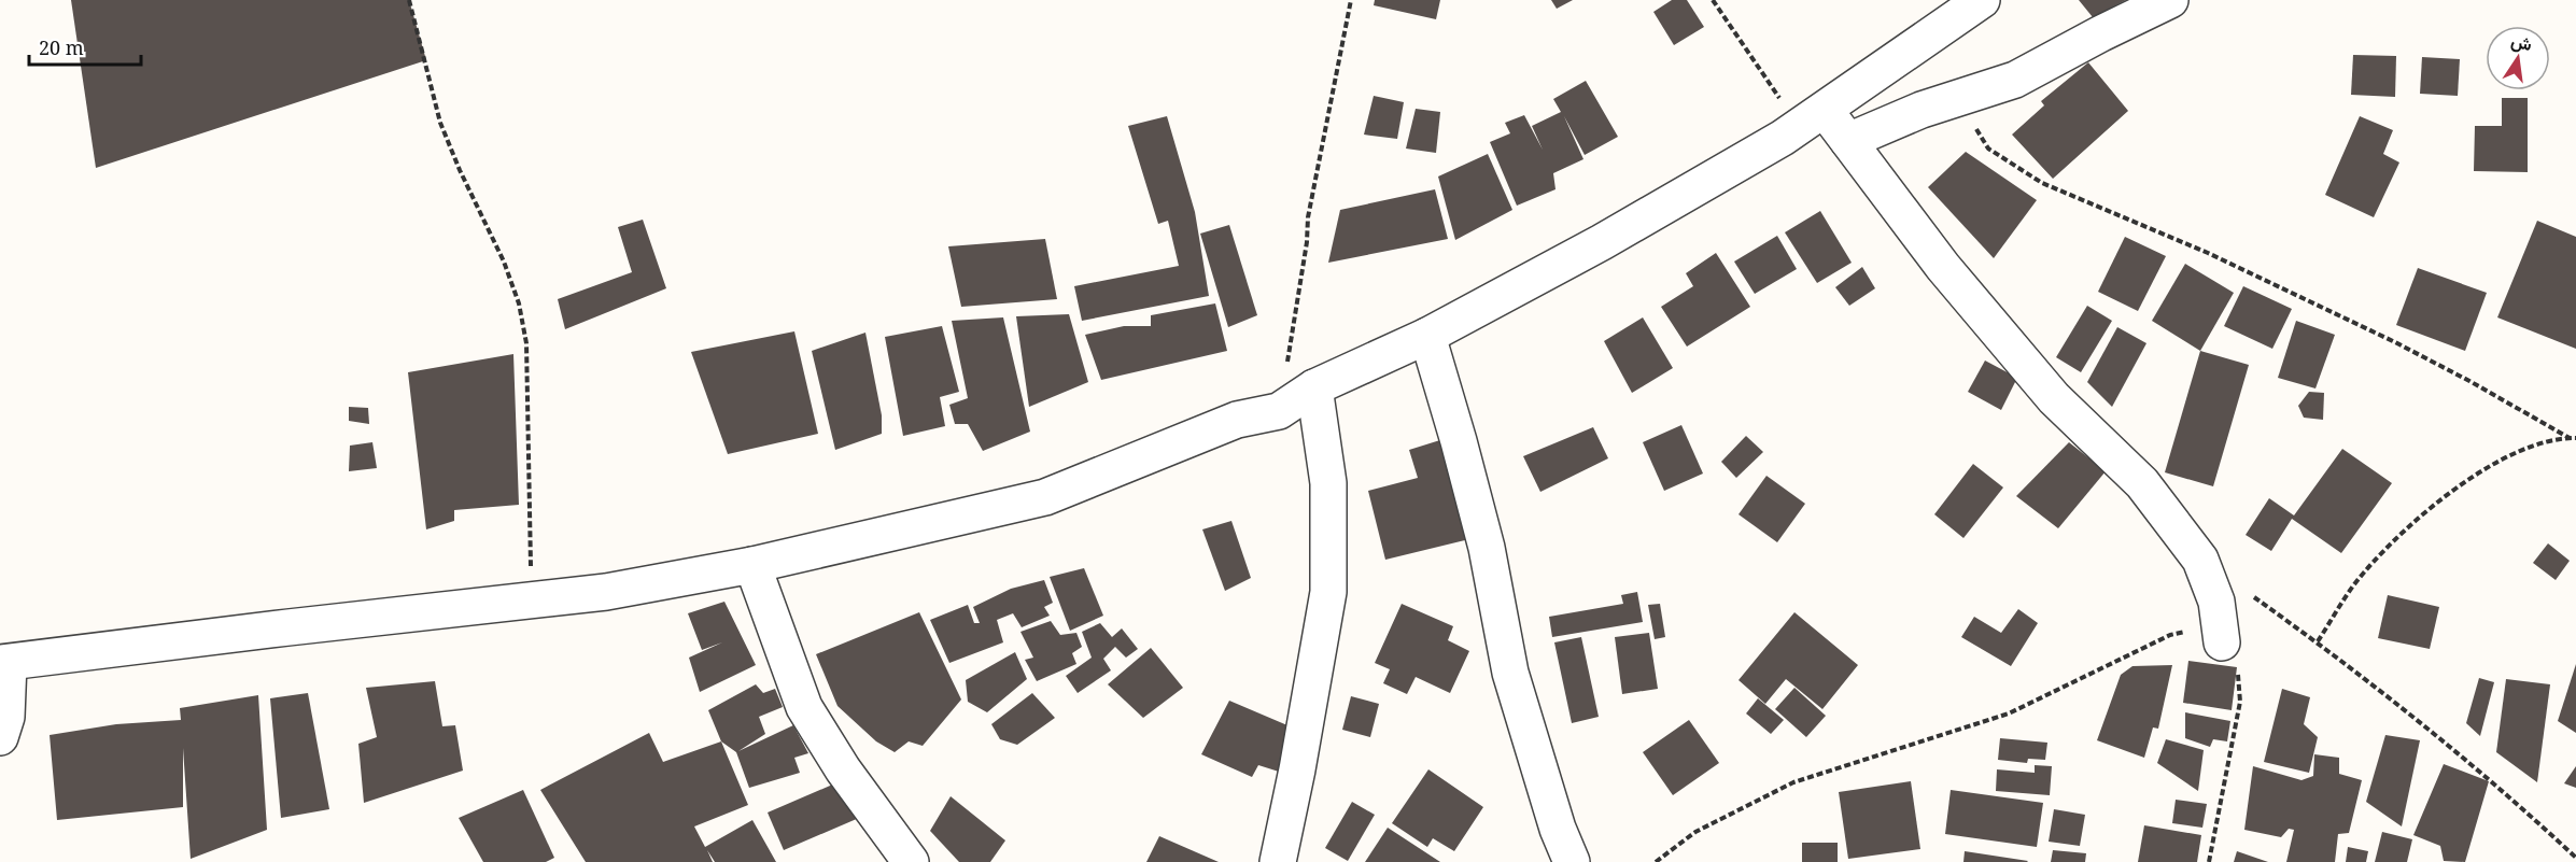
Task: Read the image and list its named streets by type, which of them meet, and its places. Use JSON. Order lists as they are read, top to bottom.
{
  "scale_bar": "20 m",
  "north": "top"
}
